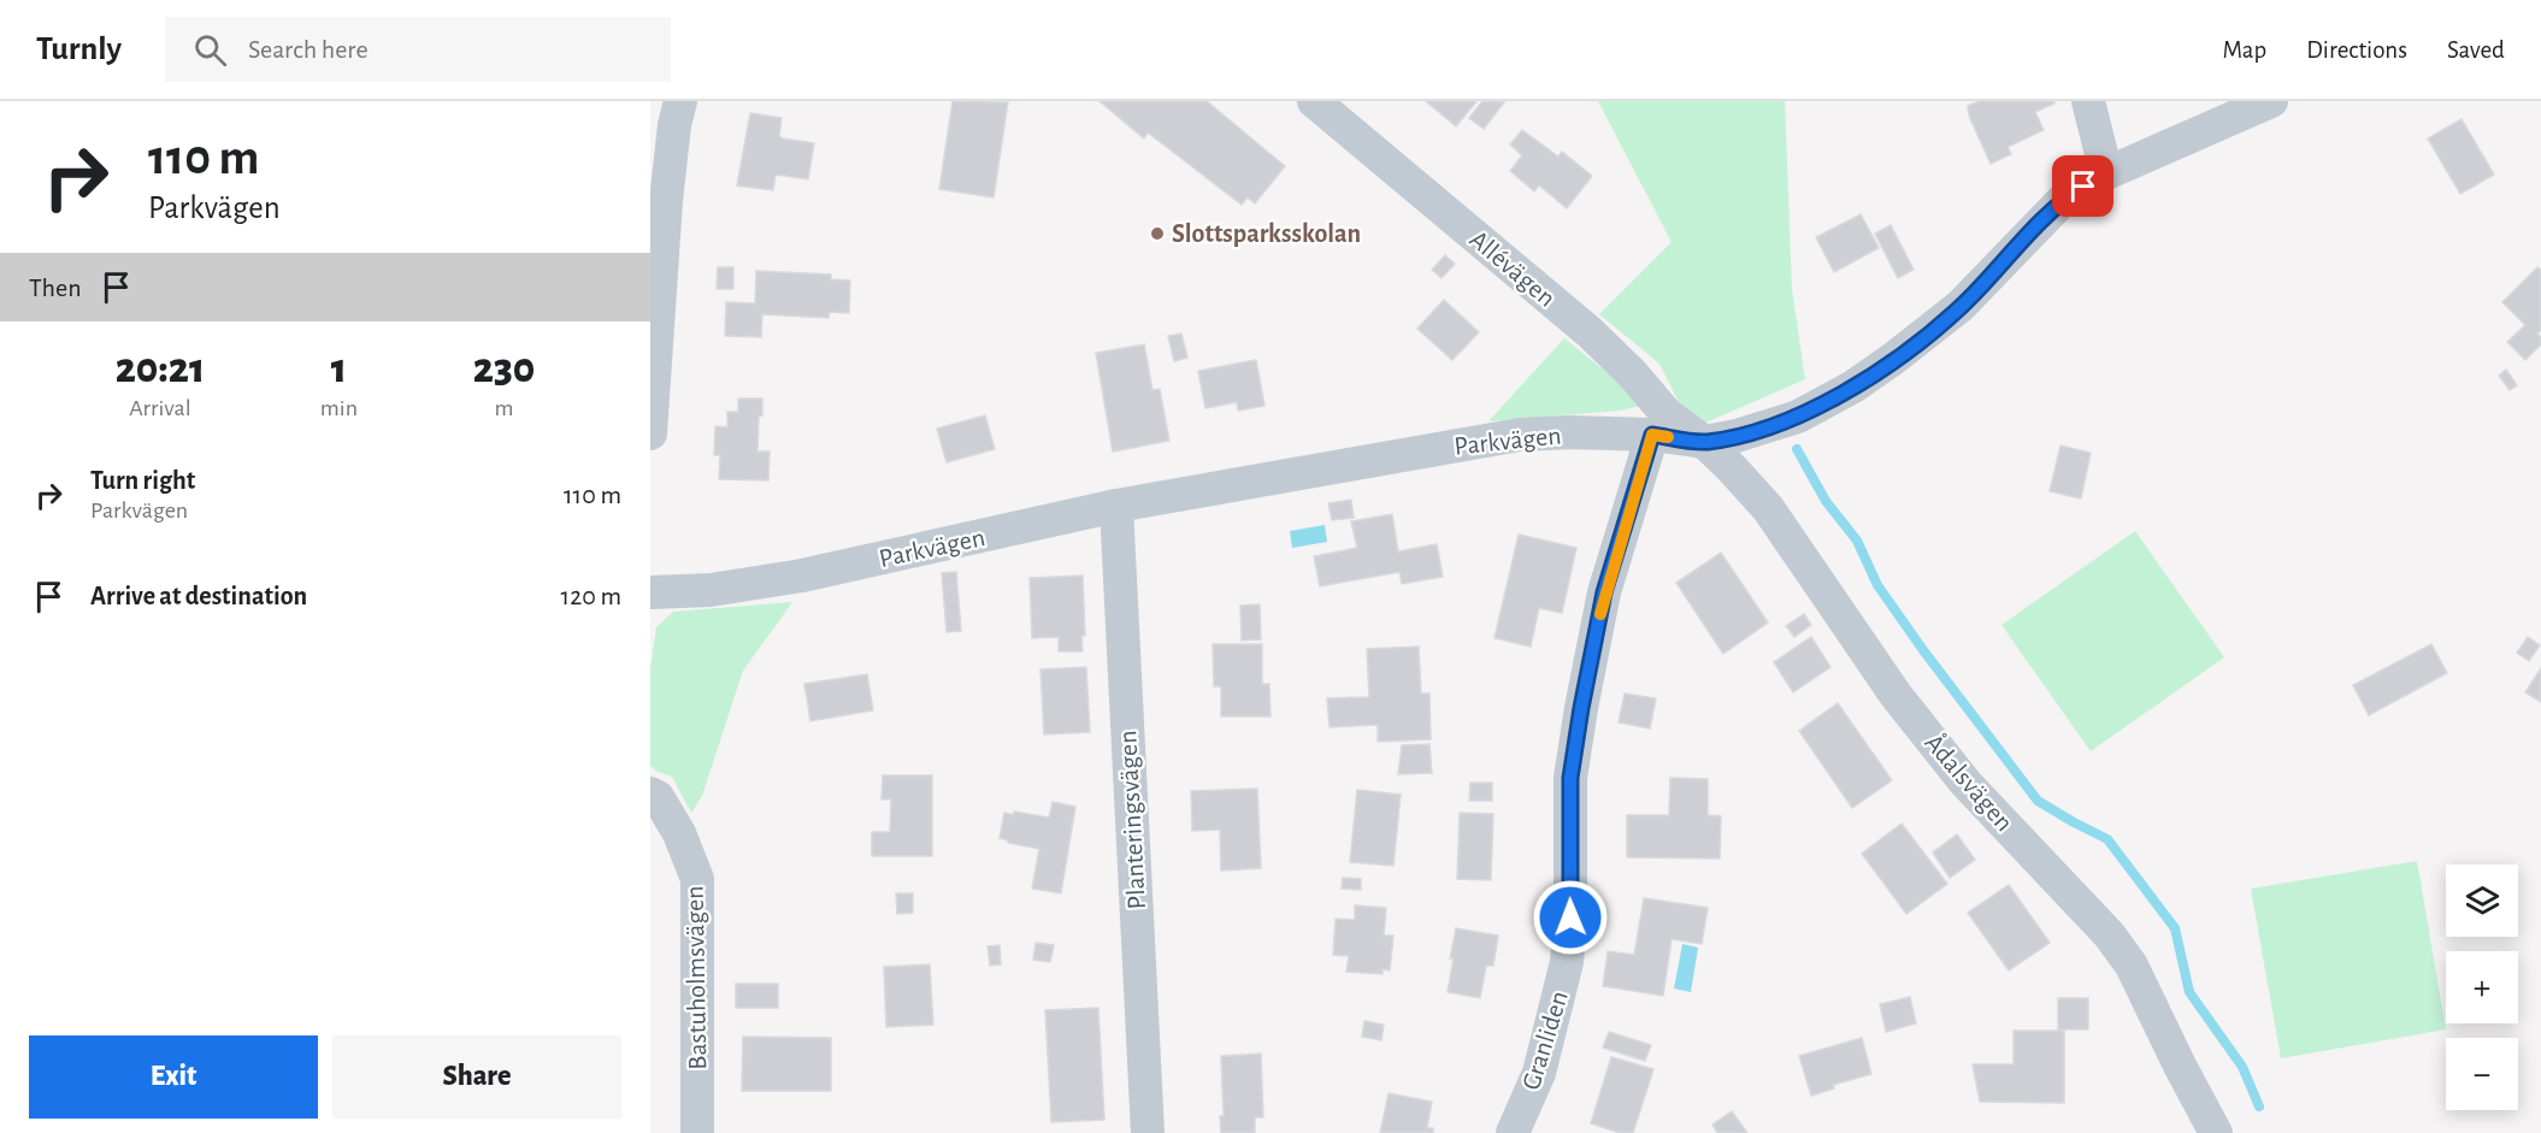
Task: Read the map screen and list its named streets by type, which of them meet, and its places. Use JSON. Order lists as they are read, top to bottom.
{
  "streets": {
    "street": [
      "Allévägen",
      "Parkvägen",
      "Ådalsvägen",
      "Planteringsvägen",
      "Bastuholmsvägen",
      "Granliden"
    ]
  },
  "crossings": [
    ["Allévägen", "Parkvägen"],
    ["Allévägen", "Ådalsvägen"],
    ["Parkvägen", "Ådalsvägen"],
    ["Parkvägen", "Planteringsvägen"],
    ["Parkvägen", "Granliden"]
  ],
  "places": ["Slottsparksskolan"],
  "page": {
    "header": "Turnly",
    "search": "Search here",
    "nav": ["Map", "Directions", "Saved"],
    "turn": ["110 m", "Parkvägen"],
    "then": "Then",
    "eta": [
      "20:21",
      "Arrival",
      "1",
      "min",
      "230",
      "m"
    ],
    "list": [
      {
        "name": "Turn right",
        "note": "Parkvägen",
        "value": "110 m"
      },
      {
        "name": "Arrive at destination",
        "value": "120 m"
      }
    ],
    "map_buttons": ["+", "−"],
    "buttons": ["Exit", "Share"]
  }
}
